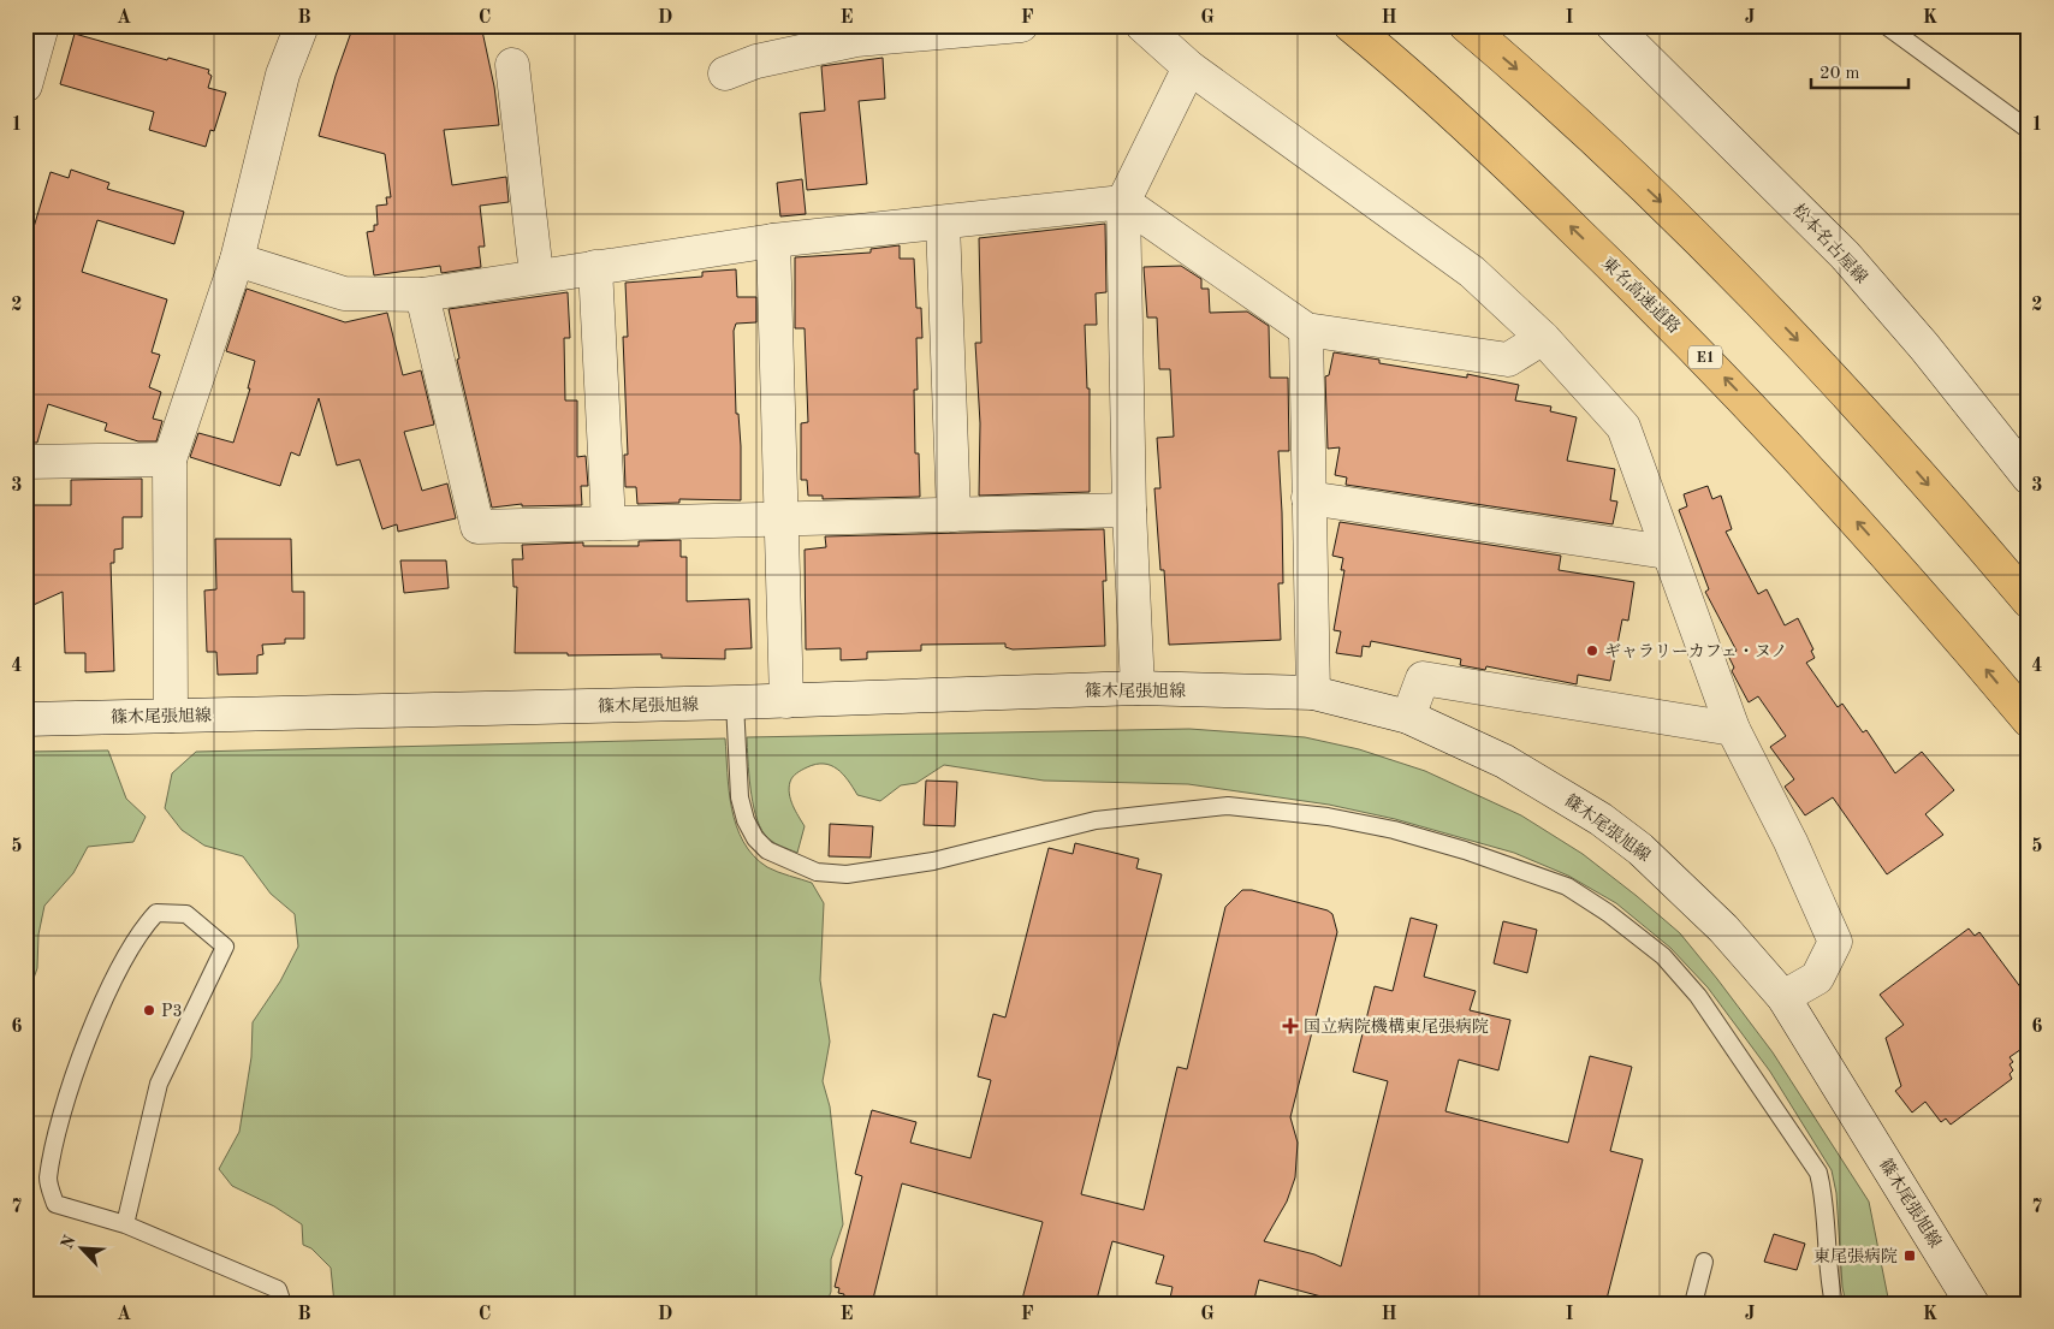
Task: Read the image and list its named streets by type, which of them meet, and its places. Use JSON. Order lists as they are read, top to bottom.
{
  "streets": {
    "highway": ["東名高速道路", "E1"],
    "street": ["松本名古屋線", "篠木尾張旭線"]
  },
  "places": {
    "other": ["ギャラリーカフェ・ヌノ", "P3"],
    "health": ["国立病院機構東尾張病院"],
    "transit": ["東尾張病院"]
  },
  "scale_bar": "20 m",
  "north": "top left",
  "grid": {
    "columns": [
      "A",
      "B",
      "C",
      "D",
      "E",
      "F",
      "G",
      "H",
      "I",
      "J",
      "K"
    ],
    "rows": [
      "1",
      "2",
      "3",
      "4",
      "5",
      "6",
      "7"
    ]
  }
}
